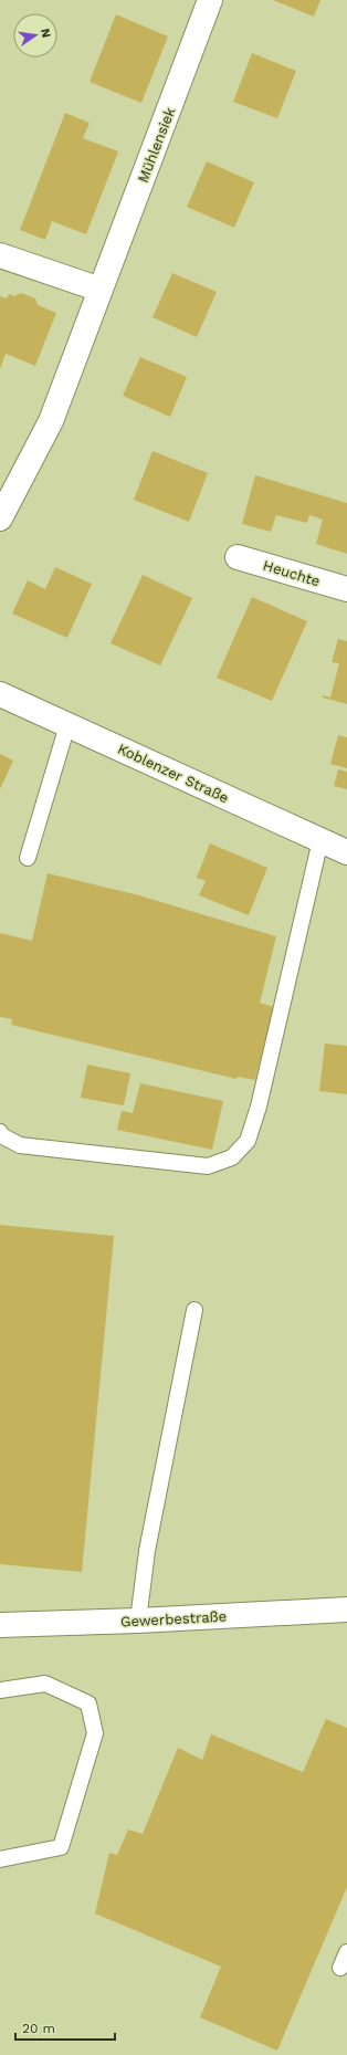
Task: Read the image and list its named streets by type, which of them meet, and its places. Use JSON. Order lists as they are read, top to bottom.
{
  "streets": {
    "street": [
      "Mühlensiek",
      "Heuchte",
      "Koblenzer Straße",
      "Gewerbestraße"
    ]
  },
  "scale_bar": "20 m",
  "north": "right"
}
